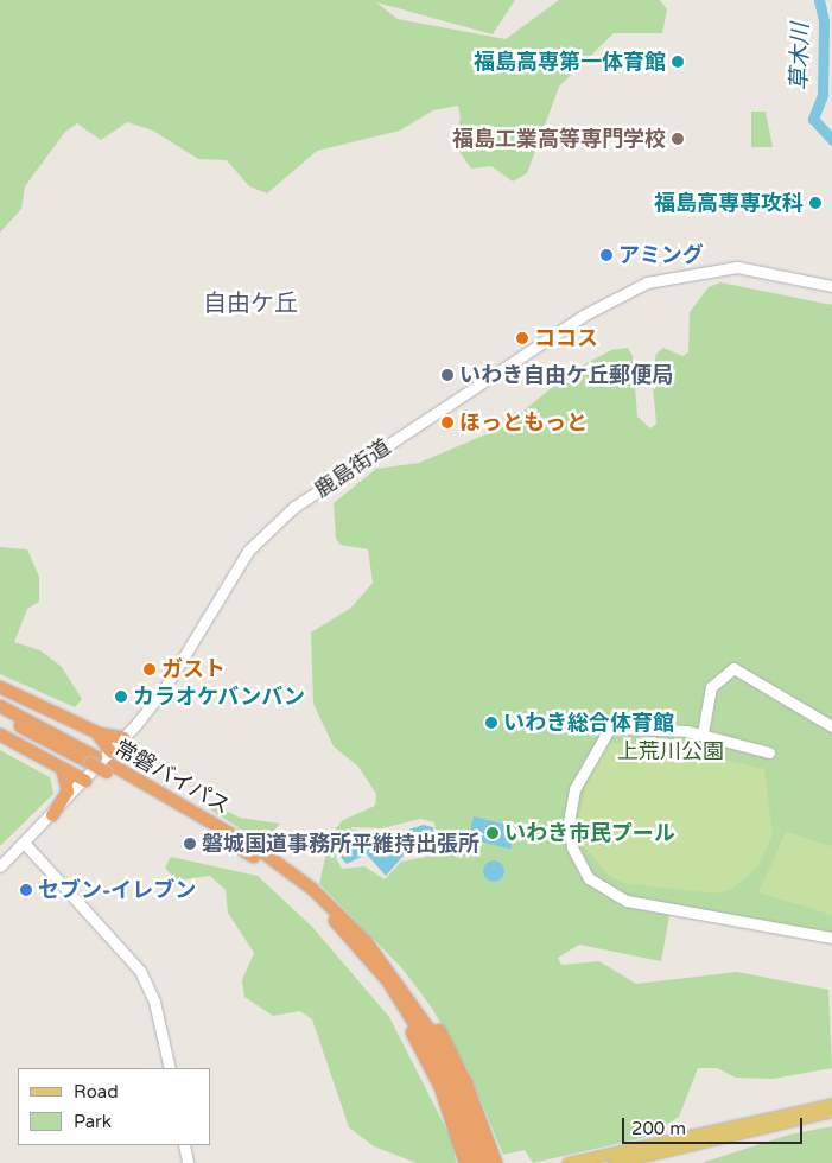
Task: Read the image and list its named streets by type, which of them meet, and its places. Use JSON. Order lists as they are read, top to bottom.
{
  "streets": {
    "highway": ["常磐バイパス"],
    "street": ["鹿島街道"]
  },
  "districts": ["自由ケ丘"],
  "water": ["草木川"],
  "parks": ["上荒川公園"],
  "places": [
    "福島高専第一体育館",
    "福島工業高等専門学校",
    "福島高専専攻科",
    "アミング",
    "ココス",
    "いわき自由ケ丘郵便局",
    "ほっともっと",
    "ガスト",
    "カラオケバンバン",
    "いわき総合体育館",
    "いわき市民プール",
    "磐城国道事務所平維持出張所",
    "セブン-イレブン"
  ],
  "legend": ["Road", "Park"],
  "scale_bar": "200 m"
}
